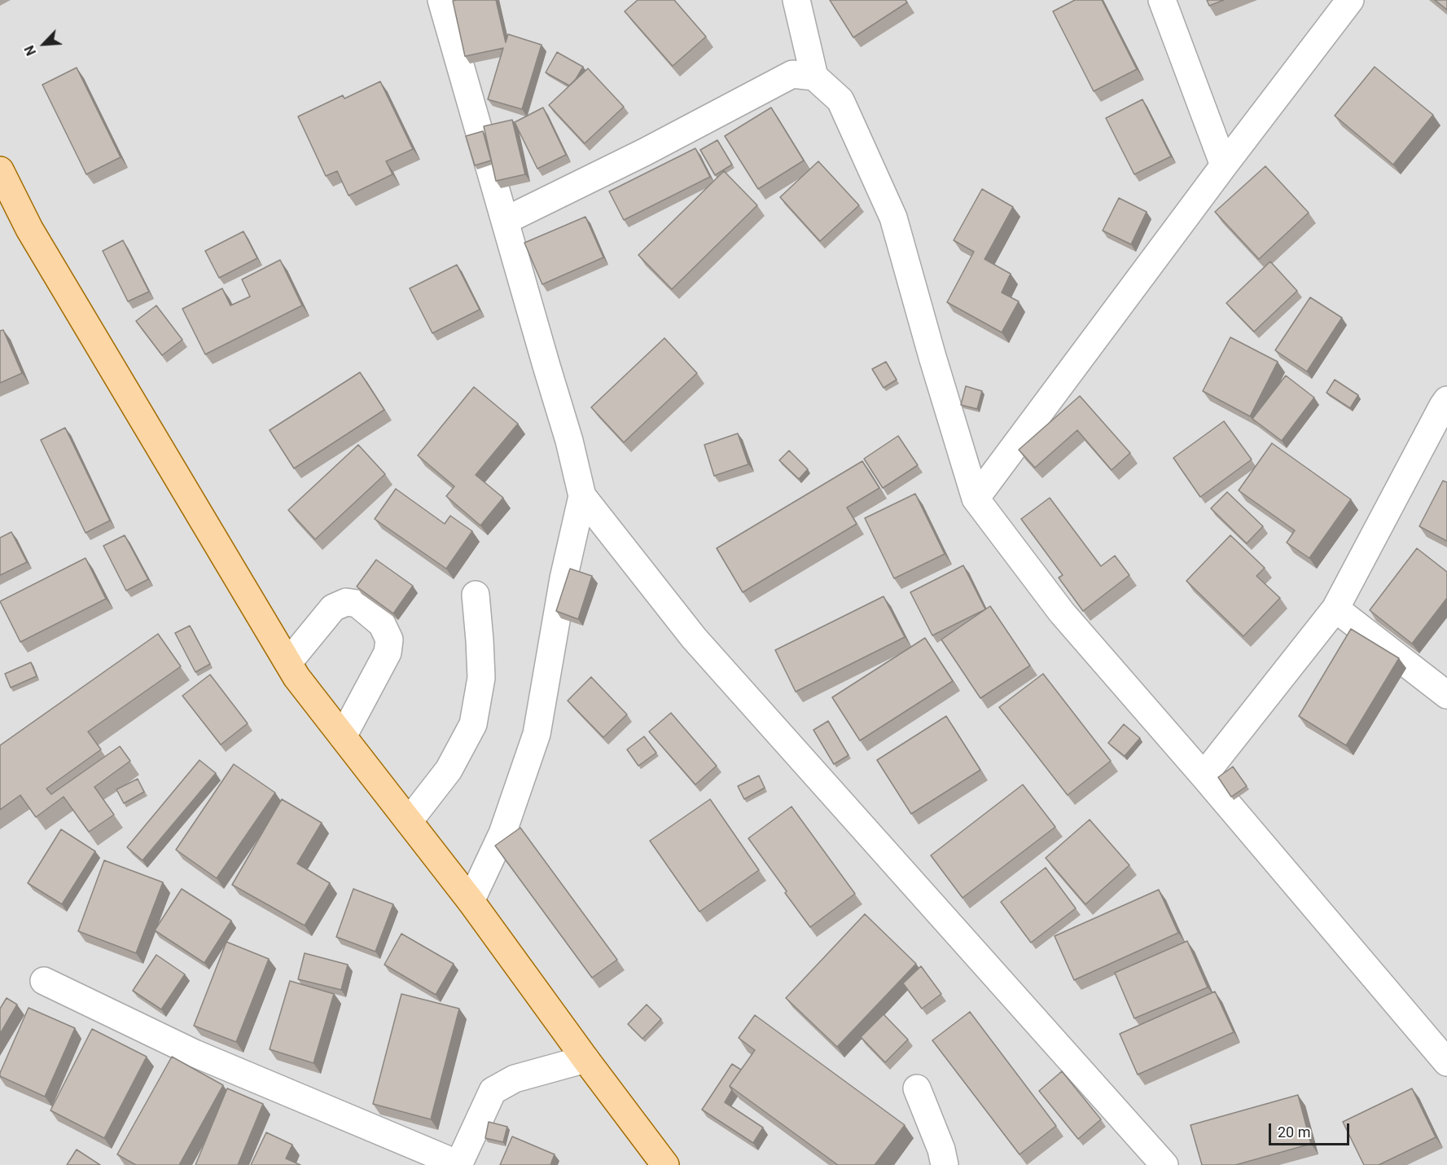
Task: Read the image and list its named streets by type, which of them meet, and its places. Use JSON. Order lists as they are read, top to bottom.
{
  "scale_bar": "20 m",
  "north": "bottom left"
}
